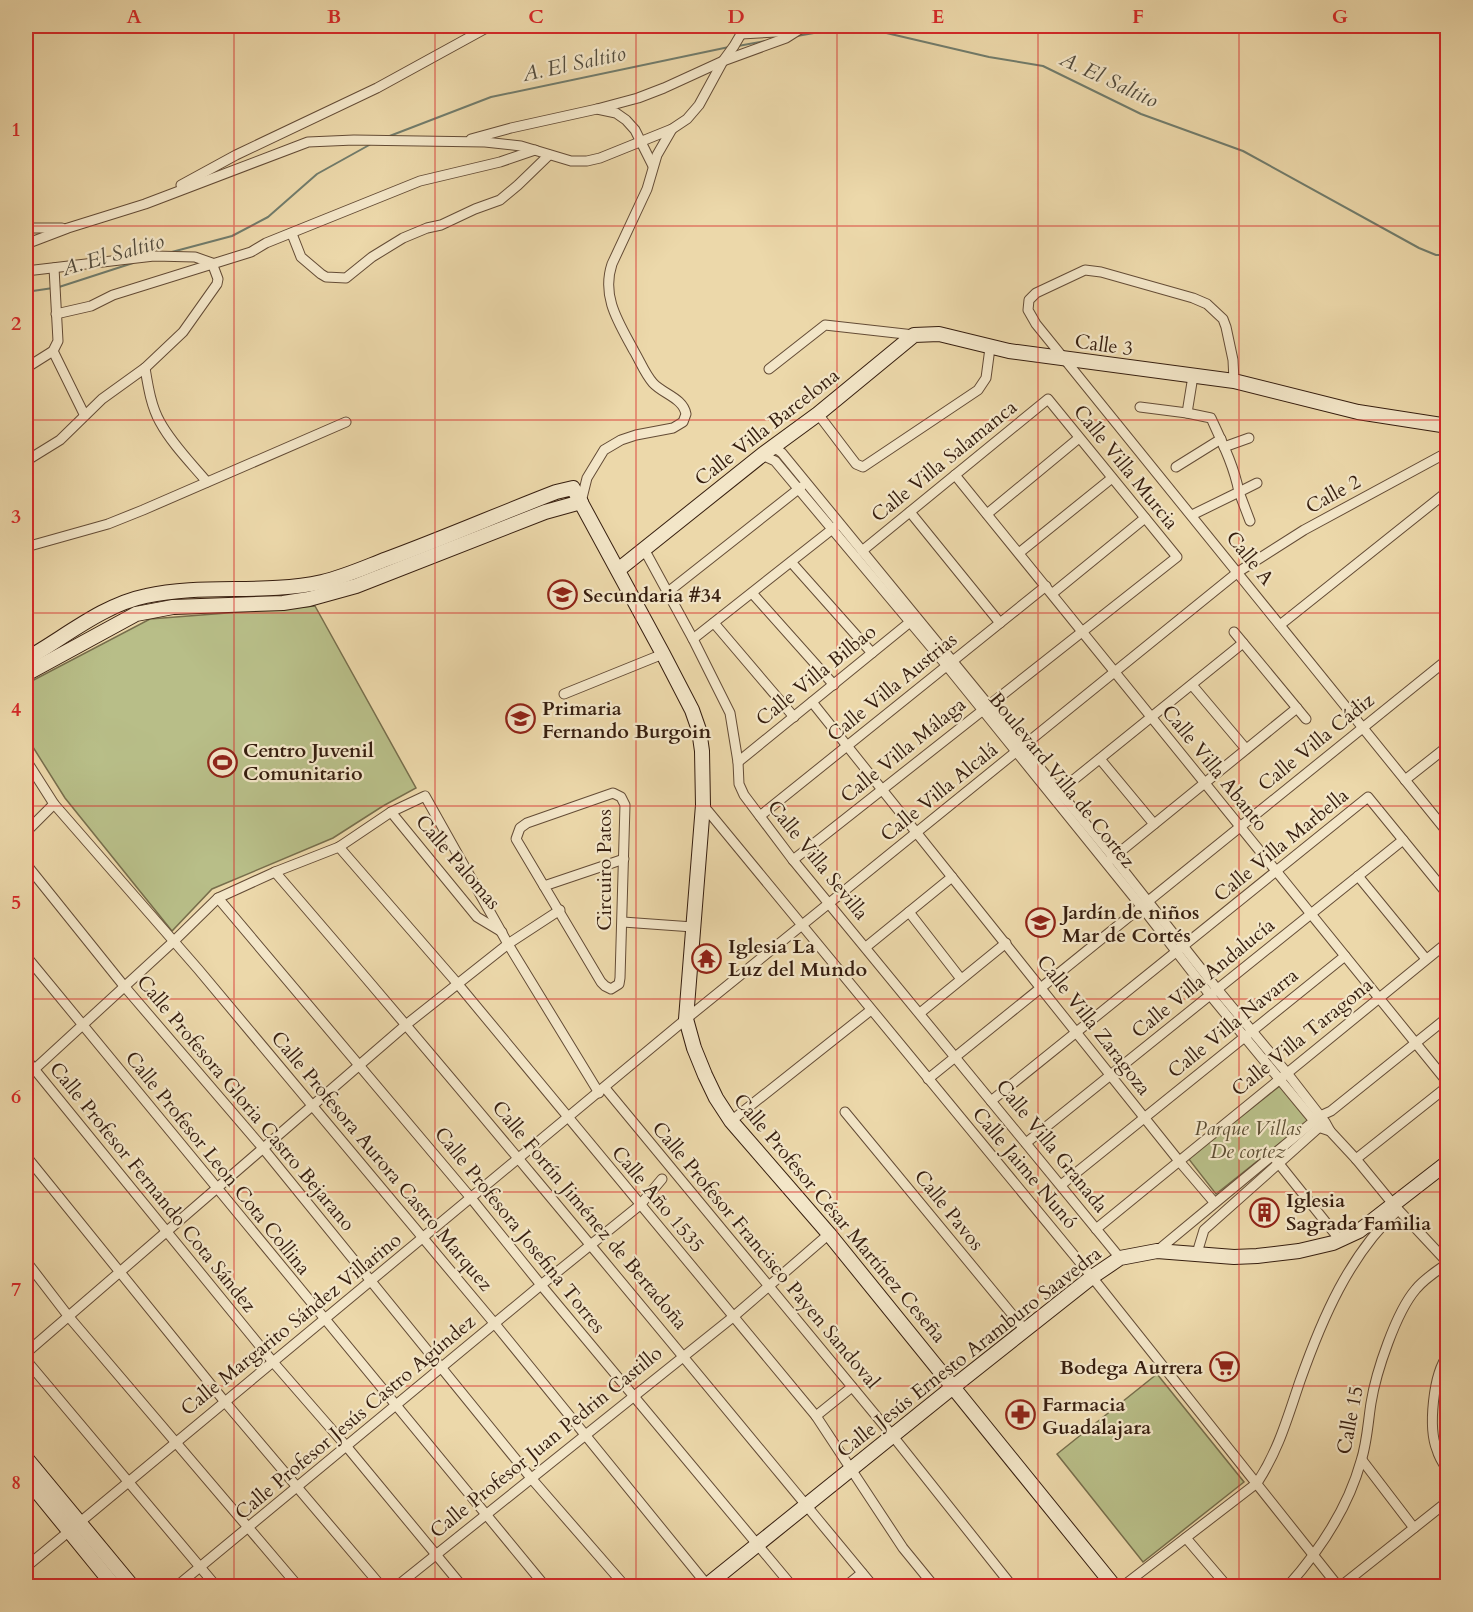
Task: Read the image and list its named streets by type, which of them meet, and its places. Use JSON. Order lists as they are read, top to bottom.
{
  "streets": {
    "street": [
      "Calle 3",
      "Calle Villa Barcelona",
      "Calle Villa Salamanca",
      "Calle Villa Murcia",
      "Calle 2",
      "Calle A",
      "Calle Villa Bilbao",
      "Calle Villa Austrias",
      "Calle Villa Cádiz",
      "Calle Villa Málaga",
      "Calle Villa Abanto",
      "Boulevard Villa de Cortez",
      "Calle Villa Alcalá",
      "Calle Villa Marbella",
      "Calle Villa Sevilla",
      "Calle Palomas",
      "Circuiro Patos",
      "Calle Villa Andalucía",
      "Calle Villa Navarra",
      "Calle Villa Zaragoza",
      "Calle Villa Taragona",
      "Calle Profesora Gloria Castro Bejarano",
      "Calle Villa Granada",
      "Calle Profesora Aurora Castro Marquez",
      "Calle Profesor Leon Cota Collina",
      "Calle Jaime Nunó",
      "Calle Profesor Fernando Cota Sández",
      "Calle Año 1535",
      "Calle Pavos",
      "Calle Fortín Jiménez de Bertadoña",
      "Calle Profesor César Martínez Ceseña",
      "Calle Profesora Josefina Torres",
      "Calle Profesor Francisco Payen Sandoval",
      "Calle Margarito Sández Villarino",
      "Calle Jesús Ernesto Aramburo Saavedra",
      "Calle Profesor Jesús Castro Agúndez",
      "Calle 15",
      "Calle Profesor Juan Pedrin Castillo"
    ]
  },
  "crossings": [
    ["Calle 3", "Calle Villa Barcelona"],
    ["Calle 3", "Calle A"],
    ["Calle Villa Barcelona", "Boulevard Villa de Cortez"],
    ["Calle Villa Barcelona", "Calle Profesor César Martínez Ceseña"],
    ["Calle Villa Salamanca", "Calle Villa Murcia"],
    ["Calle Villa Salamanca", "Calle Villa Abanto"],
    ["Calle Villa Salamanca", "Boulevard Villa de Cortez"],
    ["Calle Villa Murcia", "Calle Villa Austrias"],
    ["Calle Villa Murcia", "Calle Villa Málaga"],
    ["Calle 2", "Calle A"],
    ["Calle 2", "Calle Villa Alcalá"],
    ["Calle A", "Calle Villa Cádiz"],
    ["Calle A", "Calle Villa Alcalá"],
    ["Calle Villa Bilbao", "Boulevard Villa de Cortez"],
    ["Calle Villa Bilbao", "Calle Villa Sevilla"],
    ["Calle Villa Bilbao", "Calle Villa Zaragoza"],
    ["Calle Villa Austrias", "Calle Villa Abanto"],
    ["Calle Villa Austrias", "Boulevard Villa de Cortez"],
    ["Calle Villa Austrias", "Calle Villa Sevilla"],
    ["Calle Villa Austrias", "Calle Villa Zaragoza"],
    ["Calle Villa Cádiz", "Calle Villa Abanto"],
    ["Calle Villa Cádiz", "Boulevard Villa de Cortez"],
    ["Calle Villa Cádiz", "Calle Villa Sevilla"],
    ["Calle Villa Cádiz", "Calle Villa Zaragoza"],
    ["Calle Villa Cádiz", "Calle Villa Granada"],
    ["Calle Villa Cádiz", "Calle Jaime Nunó"],
    ["Calle Villa Málaga", "Calle Villa Abanto"],
    ["Calle Villa Málaga", "Boulevard Villa de Cortez"],
    ["Calle Villa Málaga", "Calle Villa Sevilla"],
    ["Calle Villa Málaga", "Calle Villa Zaragoza"],
    ["Calle Villa Abanto", "Calle Villa Alcalá"],
    ["Calle Villa Abanto", "Calle Villa Marbella"],
    ["Calle Villa Abanto", "Calle Villa Andalucía"],
    ["Calle Villa Abanto", "Calle Villa Navarra"],
    ["Calle Villa Abanto", "Calle Villa Taragona"],
    ["Boulevard Villa de Cortez", "Calle Villa Alcalá"],
    ["Boulevard Villa de Cortez", "Calle Villa Marbella"],
    ["Boulevard Villa de Cortez", "Calle Villa Andalucía"],
    ["Boulevard Villa de Cortez", "Calle Villa Navarra"],
    ["Boulevard Villa de Cortez", "Calle Villa Taragona"],
    ["Boulevard Villa de Cortez", "Calle Jesús Ernesto Aramburo Saavedra"],
    ["Boulevard Villa de Cortez", "Calle 15"],
    ["Calle Villa Alcalá", "Calle Villa Sevilla"],
    ["Calle Villa Alcalá", "Calle Villa Zaragoza"],
    ["Calle Villa Alcalá", "Calle Jaime Nunó"],
    ["Calle Villa Alcalá", "Calle Margarito Sández Villarino"],
    ["Calle Villa Marbella", "Calle Villa Andalucía"],
    ["Calle Villa Marbella", "Calle Villa Zaragoza"],
    ["Calle Villa Marbella", "Calle Villa Granada"],
    ["Calle Villa Sevilla", "Calle Villa Granada"],
    ["Calle Palomas", "Calle Profesor Francisco Payen Sandoval"],
    ["Calle Villa Andalucía", "Calle Villa Zaragoza"],
    ["Calle Villa Andalucía", "Calle Villa Granada"],
    ["Calle Villa Navarra", "Calle Villa Zaragoza"],
    ["Calle Villa Navarra", "Calle Villa Granada"],
    ["Calle Villa Zaragoza", "Calle Villa Taragona"],
    ["Calle Villa Taragona", "Calle Villa Granada"],
    ["Calle Profesora Gloria Castro Bejarano", "Calle Margarito Sández Villarino"],
    ["Calle Profesora Gloria Castro Bejarano", "Calle Profesor Jesús Castro Agúndez"],
    ["Calle Profesora Gloria Castro Bejarano", "Calle Profesor Juan Pedrin Castillo"],
    ["Calle Villa Granada", "Calle Jesús Ernesto Aramburo Saavedra"],
    ["Calle Profesora Aurora Castro Marquez", "Calle Margarito Sández Villarino"],
    ["Calle Profesora Aurora Castro Marquez", "Calle Jesús Ernesto Aramburo Saavedra"],
    ["Calle Profesora Aurora Castro Marquez", "Calle Profesor Jesús Castro Agúndez"],
    ["Calle Profesora Aurora Castro Marquez", "Calle Profesor Juan Pedrin Castillo"],
    ["Calle Profesor Leon Cota Collina", "Calle Margarito Sández Villarino"],
    ["Calle Profesor Leon Cota Collina", "Calle Profesor Jesús Castro Agúndez"],
    ["Calle Profesor Leon Cota Collina", "Calle Profesor Juan Pedrin Castillo"],
    ["Calle Jaime Nunó", "Calle Profesor César Martínez Ceseña"],
    ["Calle Jaime Nunó", "Calle Margarito Sández Villarino"],
    ["Calle Jaime Nunó", "Calle Jesús Ernesto Aramburo Saavedra"],
    ["Calle Jaime Nunó", "Calle 15"],
    ["Calle Profesor Fernando Cota Sández", "Calle Margarito Sández Villarino"],
    ["Calle Profesor Fernando Cota Sández", "Calle Profesor Jesús Castro Agúndez"],
    ["Calle Profesor Fernando Cota Sández", "Calle Profesor Juan Pedrin Castillo"],
    ["Calle Año 1535", "Calle Margarito Sández Villarino"],
    ["Calle Año 1535", "Calle Jesús Ernesto Aramburo Saavedra"],
    ["Calle Año 1535", "Calle Profesor Jesús Castro Agúndez"],
    ["Calle Año 1535", "Calle Profesor Juan Pedrin Castillo"],
    ["Calle Pavos", "Calle Jesús Ernesto Aramburo Saavedra"],
    ["Calle Fortín Jiménez de Bertadoña", "Calle Margarito Sández Villarino"],
    ["Calle Fortín Jiménez de Bertadoña", "Calle Jesús Ernesto Aramburo Saavedra"],
    ["Calle Fortín Jiménez de Bertadoña", "Calle Profesor Jesús Castro Agúndez"],
    ["Calle Fortín Jiménez de Bertadoña", "Calle Profesor Juan Pedrin Castillo"],
    ["Calle Profesor César Martínez Ceseña", "Calle Margarito Sández Villarino"],
    ["Calle Profesor César Martínez Ceseña", "Calle Jesús Ernesto Aramburo Saavedra"],
    ["Calle Profesor César Martínez Ceseña", "Calle Profesor Juan Pedrin Castillo"],
    ["Calle Profesora Josefina Torres", "Calle Margarito Sández Villarino"],
    ["Calle Profesora Josefina Torres", "Calle Jesús Ernesto Aramburo Saavedra"],
    ["Calle Profesora Josefina Torres", "Calle Profesor Jesús Castro Agúndez"],
    ["Calle Profesora Josefina Torres", "Calle Profesor Juan Pedrin Castillo"],
    ["Calle Profesor Francisco Payen Sandoval", "Calle Margarito Sández Villarino"],
    ["Calle Profesor Francisco Payen Sandoval", "Calle Jesús Ernesto Aramburo Saavedra"],
    ["Calle Profesor Francisco Payen Sandoval", "Calle Profesor Juan Pedrin Castillo"]
  ],
  "water": ["A. El Saltito"],
  "parks": ["Parque Villas De cortez"],
  "places": {
    "school or university": ["Secundaria #34", "Primaria Fernando Burgoin", "Jardín de niños Mar de Cortés"],
    "sports": ["Centro Juvenil Comunitario"],
    "temple": ["Iglesia La Luz del Mundo"],
    "building": ["Iglesia Sagrada Familia"],
    "supermarket": ["Bodega Aurrera"],
    "pharmacy": ["Farmacia Guadalajara"]
  },
  "grid": {
    "columns": [
      "A",
      "B",
      "C",
      "D",
      "E",
      "F",
      "G"
    ],
    "rows": [
      "1",
      "2",
      "3",
      "4",
      "5",
      "6",
      "7",
      "8"
    ]
  }
}
